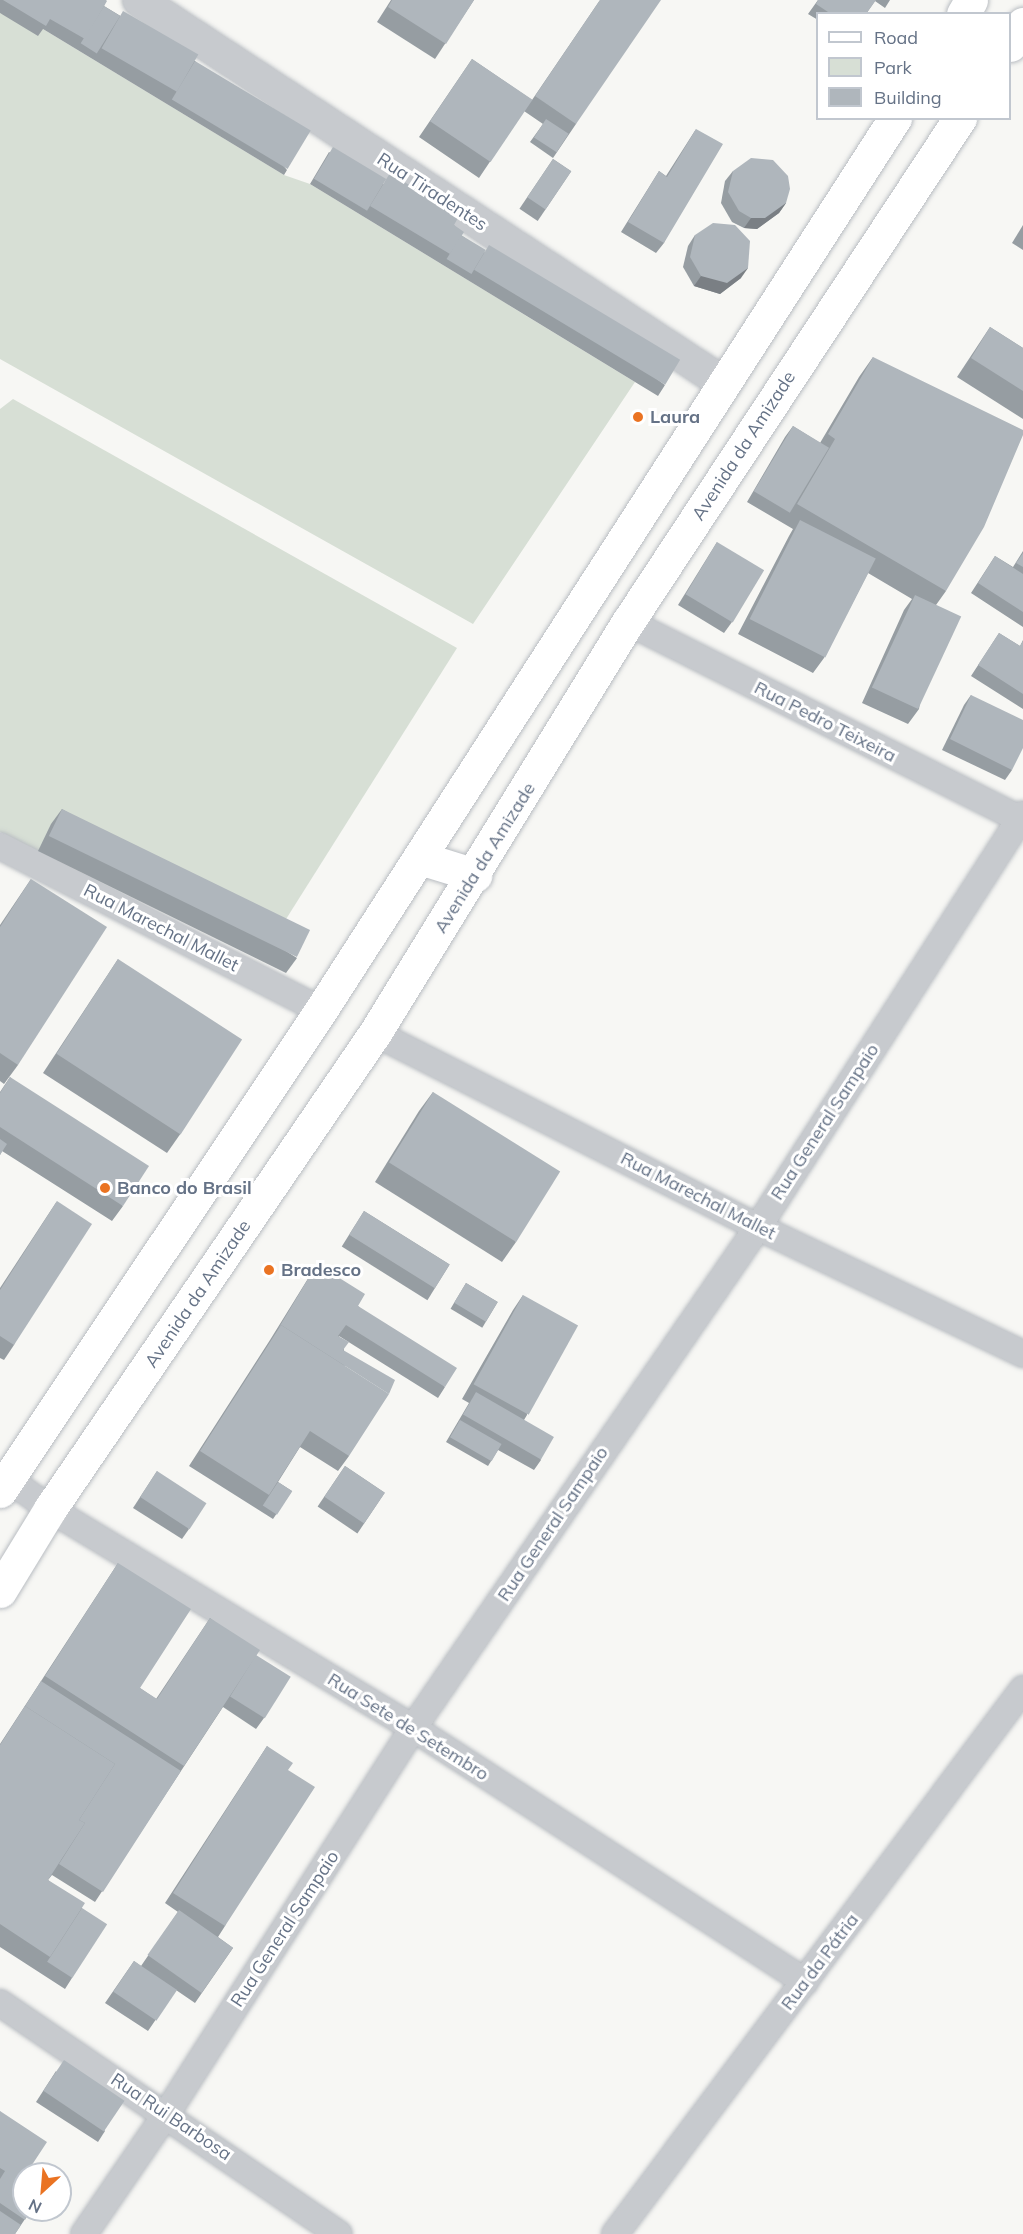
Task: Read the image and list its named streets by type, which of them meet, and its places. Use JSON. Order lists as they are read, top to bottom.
{
  "streets": {
    "main road": ["Avenida da Amizade"],
    "street": [
      "Rua Tiradentes",
      "Rua Pedro Teixeira",
      "Rua Marechal Mallet",
      "Rua General Sampaio",
      "Rua Sete de Setembro",
      "Rua da Pátria",
      "Rua Rui Barbosa"
    ]
  },
  "crossings": [
    ["Avenida da Amizade", "Rua Pedro Teixeira"],
    ["Avenida da Amizade", "Rua Marechal Mallet"],
    ["Avenida da Amizade", "Rua Sete de Setembro"],
    ["Rua Pedro Teixeira", "Rua General Sampaio"],
    ["Rua Marechal Mallet", "Rua General Sampaio"],
    ["Rua General Sampaio", "Rua Sete de Setembro"],
    ["Rua General Sampaio", "Rua Rui Barbosa"],
    ["Rua Sete de Setembro", "Rua da Pátria"]
  ],
  "places": ["Laura", "Banco do Brasil", "Bradesco"],
  "legend": ["Road", "Park", "Building"],
  "north": "bottom left"
}
